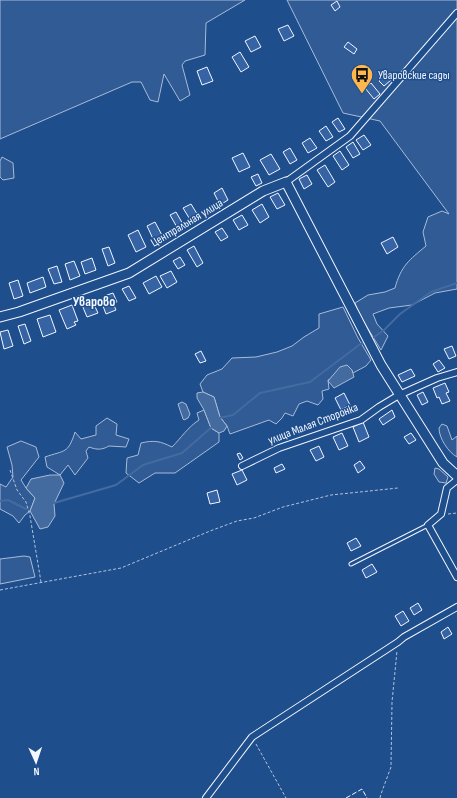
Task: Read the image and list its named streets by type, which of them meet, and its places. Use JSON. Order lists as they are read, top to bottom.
{
  "streets": {
    "street": ["Центральная улица", "улица Малая Сторонка"]
  },
  "districts": ["Уварово"],
  "places": {
    "bus stop": ["Уваровские сады"]
  },
  "north": "bottom"
}
